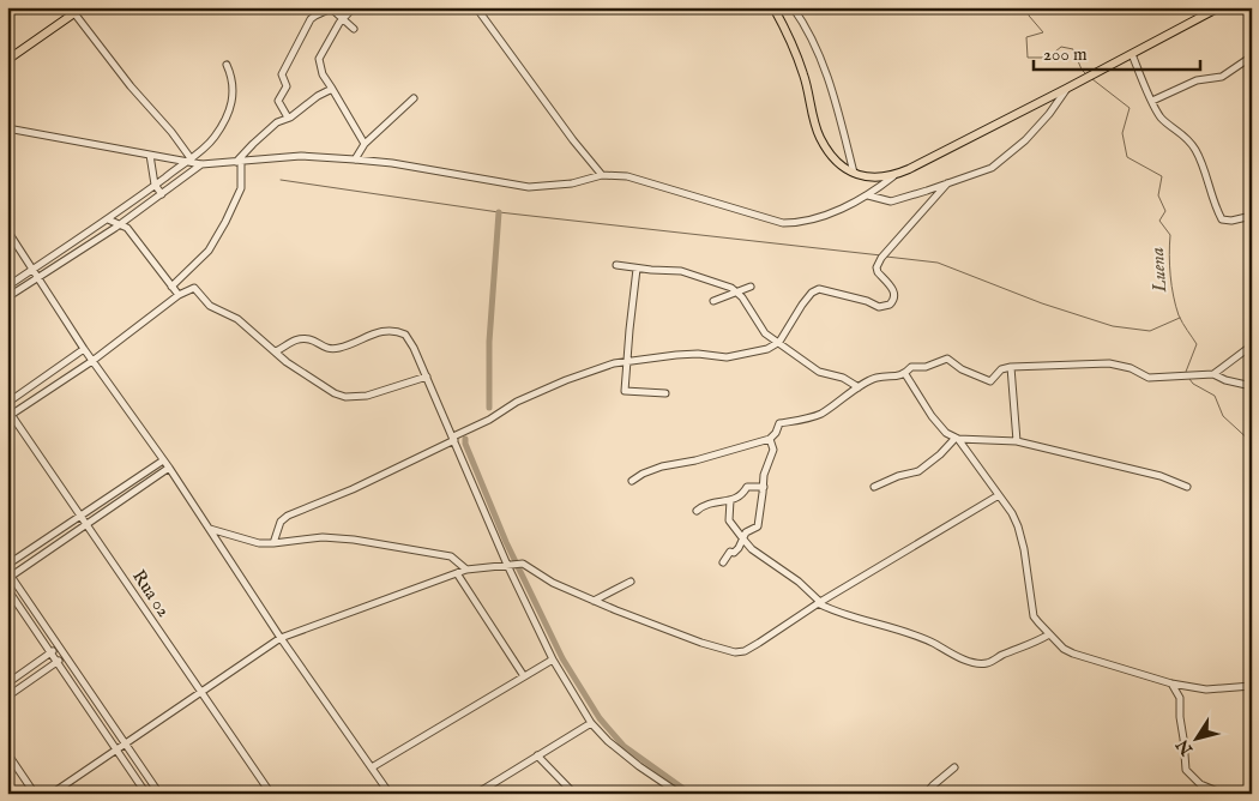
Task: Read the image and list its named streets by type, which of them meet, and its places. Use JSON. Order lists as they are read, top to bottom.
{
  "streets": {
    "street": ["Rua 02"]
  },
  "water": ["Luena"],
  "scale_bar": "200 m",
  "north": "bottom left"
}
